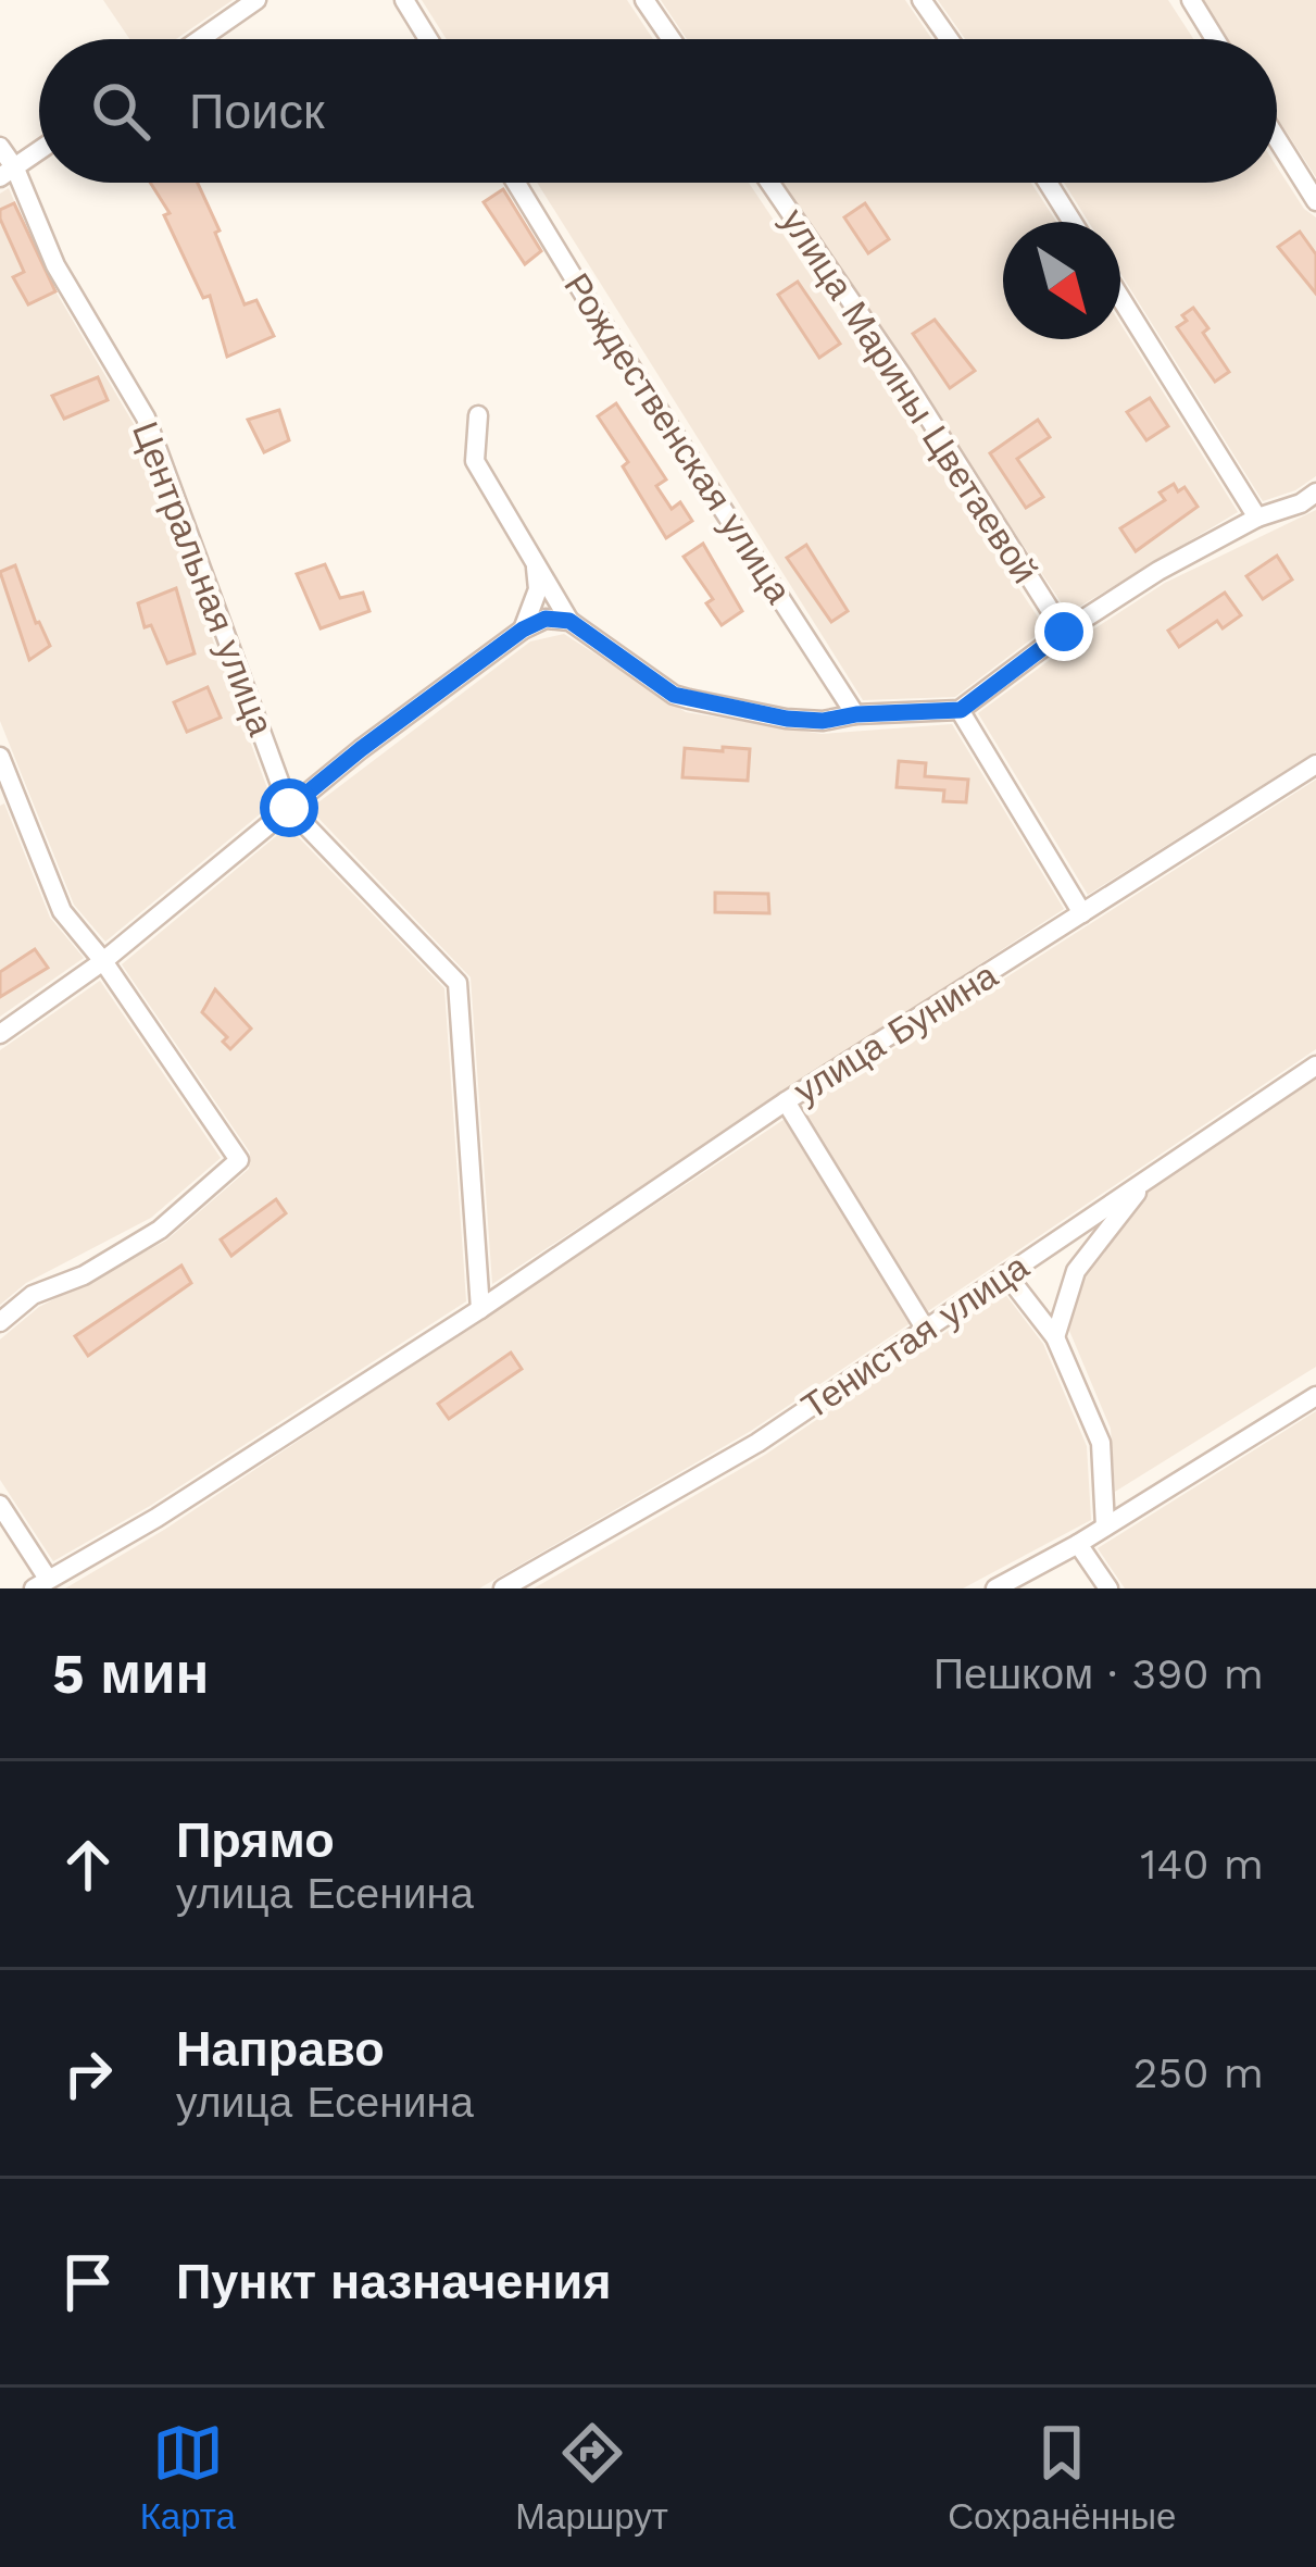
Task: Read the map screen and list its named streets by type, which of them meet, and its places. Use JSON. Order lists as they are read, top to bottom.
{
  "streets": {
    "street": [
      "улица Марины Цветаевой",
      "Рождественская улица",
      "Центральная улица",
      "улица Бунина",
      "Тенистая улица"
    ]
  },
  "north": "bottom right",
  "page": {
    "search": "Поиск",
    "heading": ["5 мин", "Пешком · 390 m"],
    "list": [
      ["Прямо", "улица Есенина", "140 m"],
      ["Направо", "улица Есенина", "250 m"],
      "Пункт назначения"
    ],
    "nav": ["Карта", "Маршрут", "Сохранённые"]
  }
}
